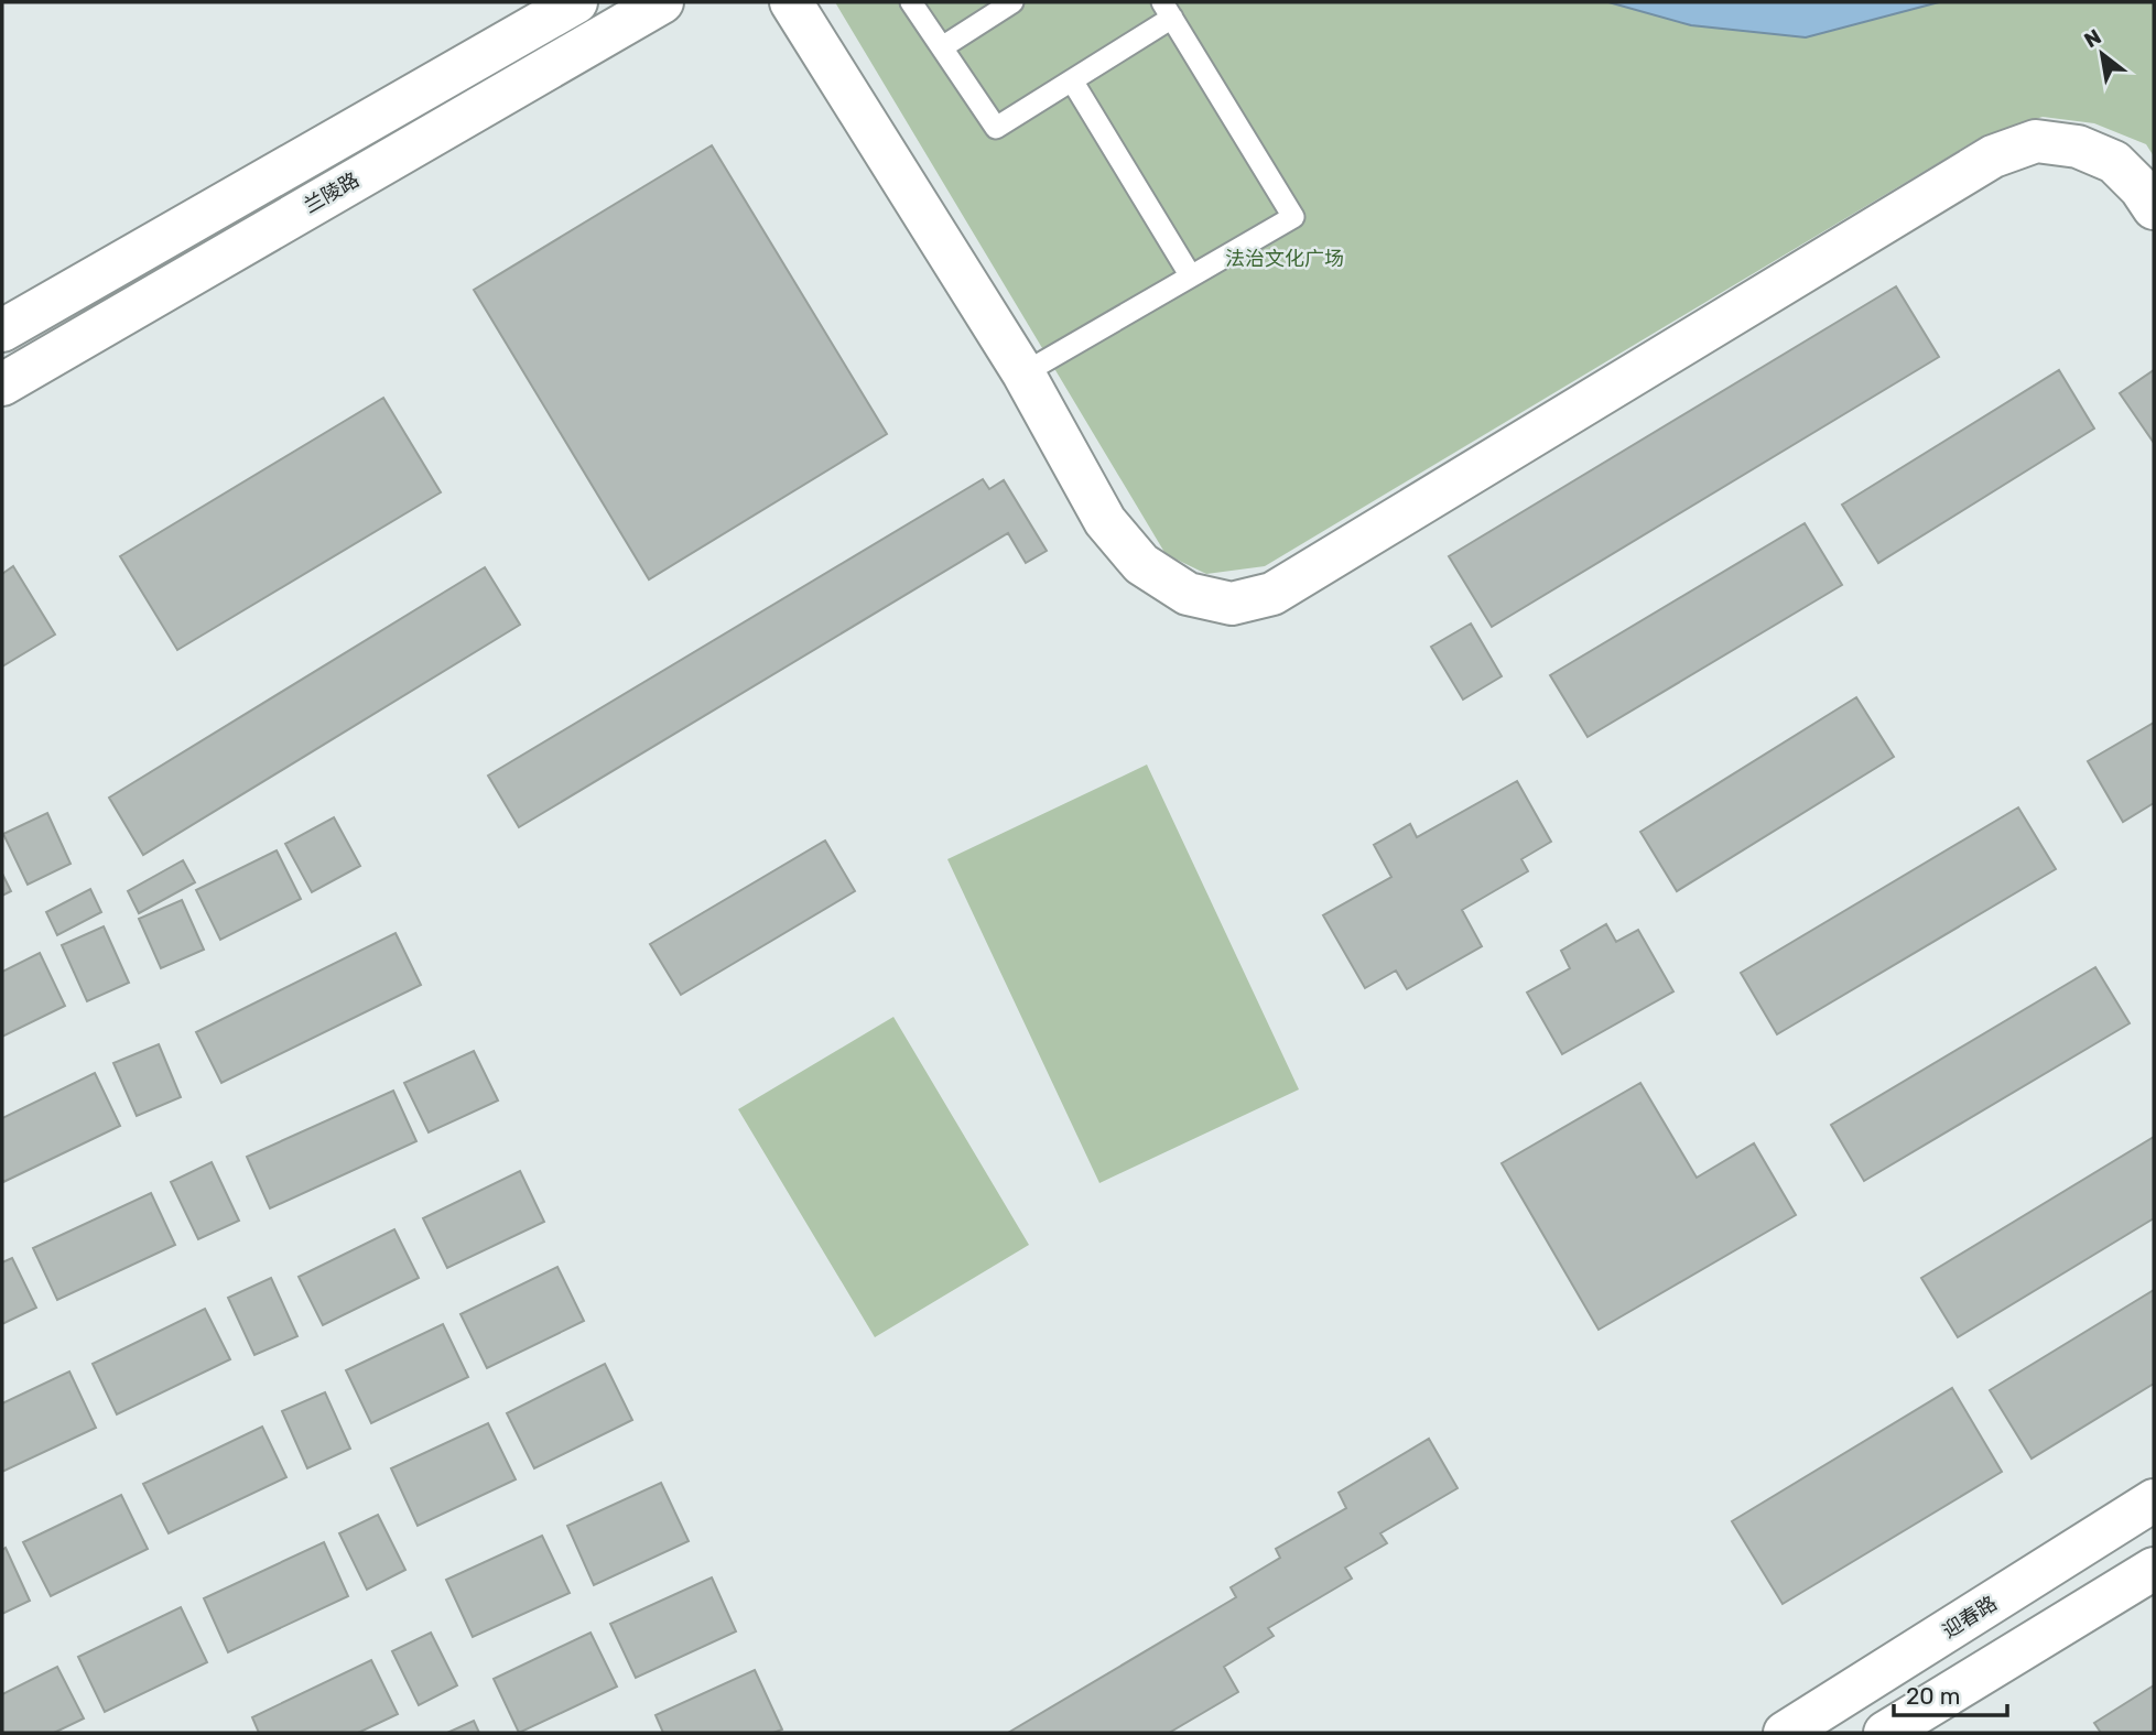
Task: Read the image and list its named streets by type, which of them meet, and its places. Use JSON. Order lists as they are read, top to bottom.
{
  "streets": {
    "street": ["兰陵路", "迎春路"]
  },
  "parks": ["法治文化广场"],
  "scale_bar": "20 m",
  "north": "top left"
}
